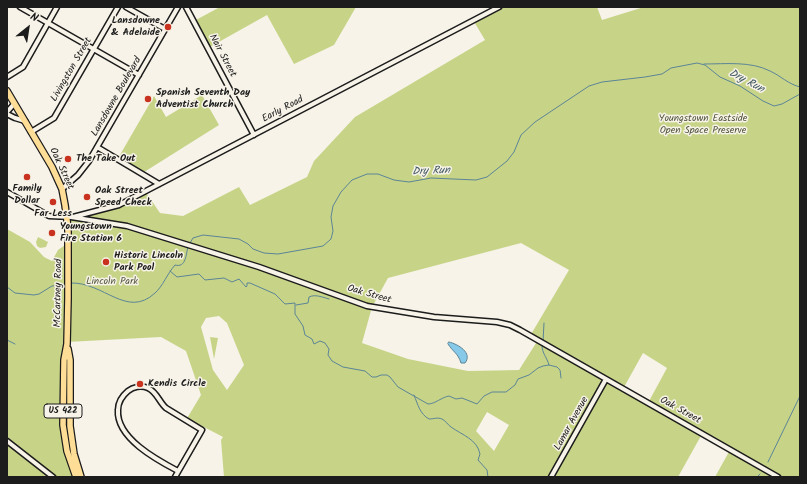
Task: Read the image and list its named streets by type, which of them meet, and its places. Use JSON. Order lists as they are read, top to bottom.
{
  "streets": {
    "highway": ["Oak Street", "McCartney Road", "US 422"],
    "street": [
      "Nair Street",
      "Livingston Street",
      "Lansdowne Boulevard",
      "Early Road",
      "Lamar Avenue"
    ]
  },
  "crossings": [
    ["Nair Street", "Early Road"],
    ["Livingston Street", "Oak Street"],
    ["Lansdowne Boulevard", "Oak Street"],
    ["Early Road", "Oak Street"],
    ["Early Road", "McCartney Road"],
    ["Oak Street", "McCartney Road"],
    ["Oak Street", "Lamar Avenue"]
  ],
  "water": ["Dry Run"],
  "parks": ["Youngstown Eastside Open Space Preserve", "Lincoln Park"],
  "places": [
    "Lansdowne & Adelaide",
    "Spanish Seventh Day Adventist Church",
    "The Take Out",
    "Family Dollar",
    "Oak Street Speed Check",
    "Far Less",
    "Youngstown Fire Station 6",
    "Historic Lincoln Park Pool",
    "Kendis Circle"
  ],
  "north": "top right"
}
